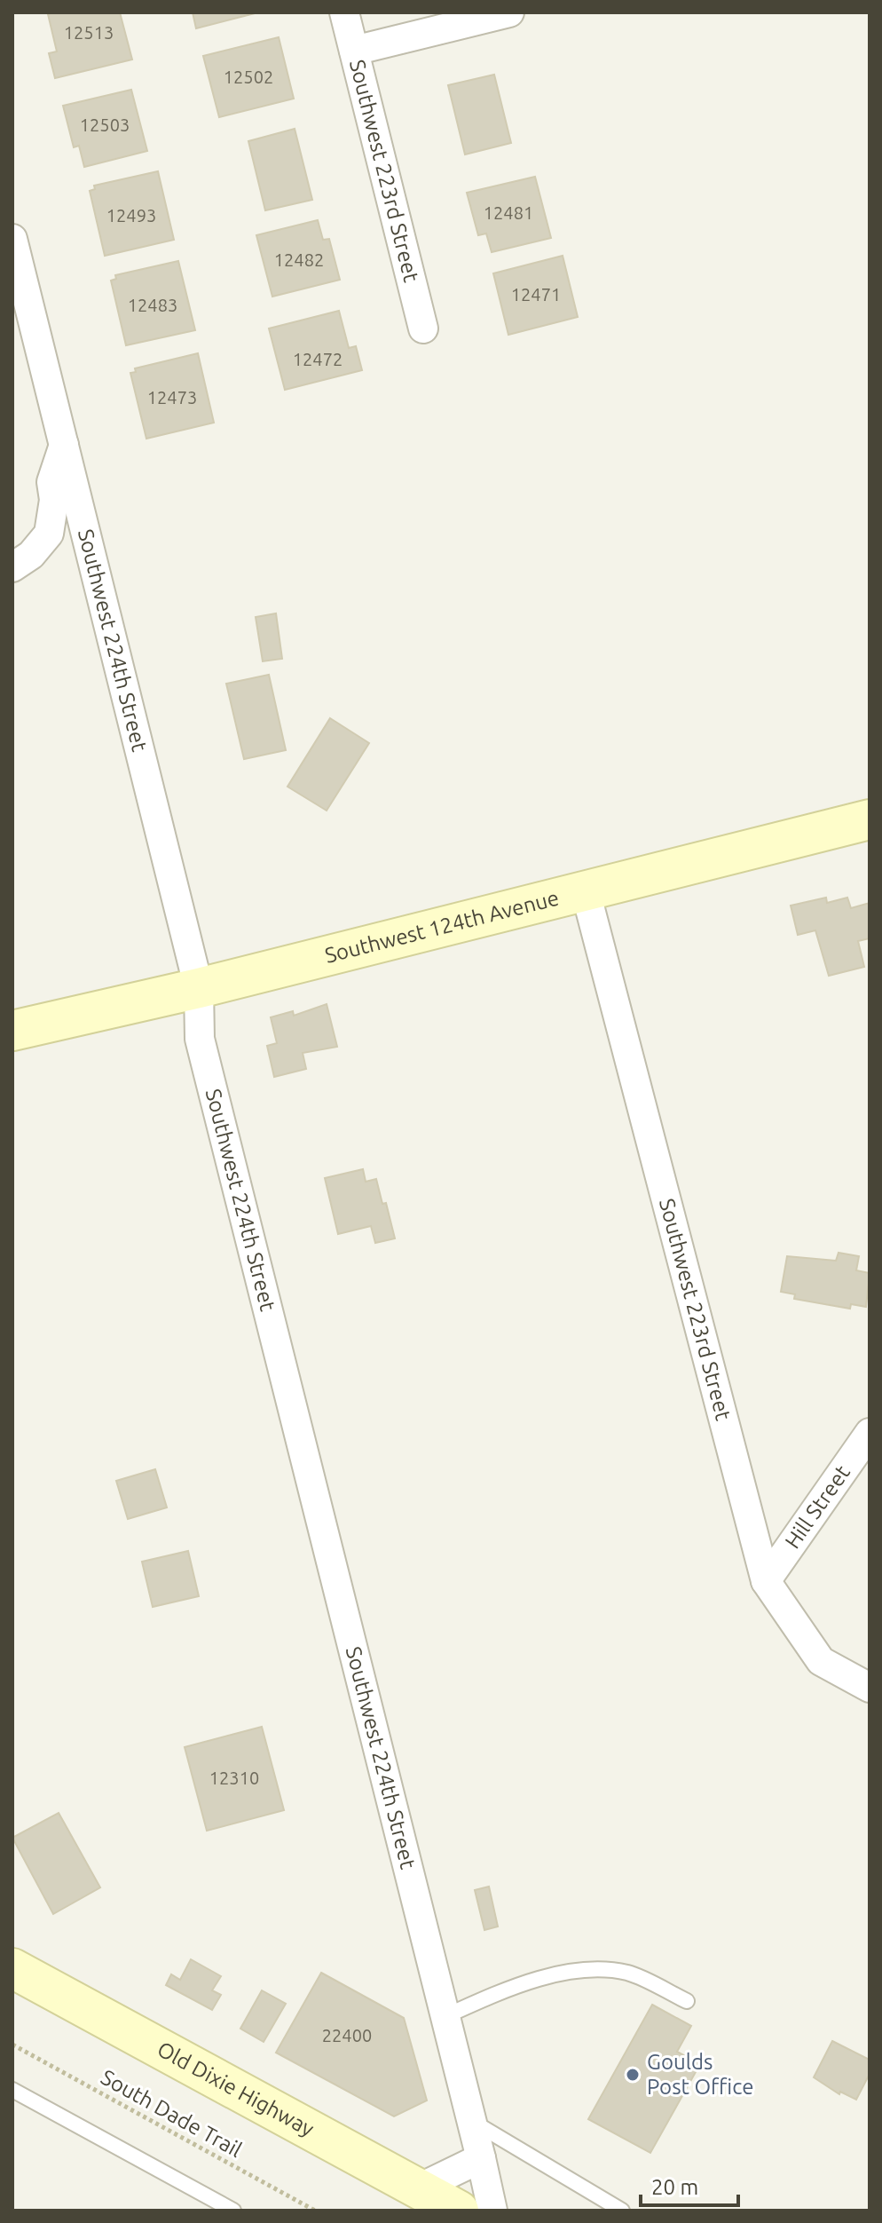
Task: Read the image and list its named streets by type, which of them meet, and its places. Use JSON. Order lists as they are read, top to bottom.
{
  "streets": {
    "street": [
      "Southwest 223rd Street",
      "Southwest 224th Street",
      "Southwest 124th Avenue",
      "Hill Street",
      "Old Dixie Highway"
    ],
    "path": ["South Dade Trail"]
  },
  "crossings": [
    ["Southwest 223rd Street", "Southwest 124th Avenue"],
    ["Southwest 223rd Street", "Hill Street"],
    ["Southwest 224th Street", "Southwest 124th Avenue"]
  ],
  "places": ["Goulds Post Office"],
  "house_numbers": [
    "12513",
    "12502",
    "12503",
    "12481",
    "12493",
    "12482",
    "12471",
    "12483",
    "12472",
    "12473",
    "12310",
    "22400"
  ],
  "scale_bar": "20 m"
}
